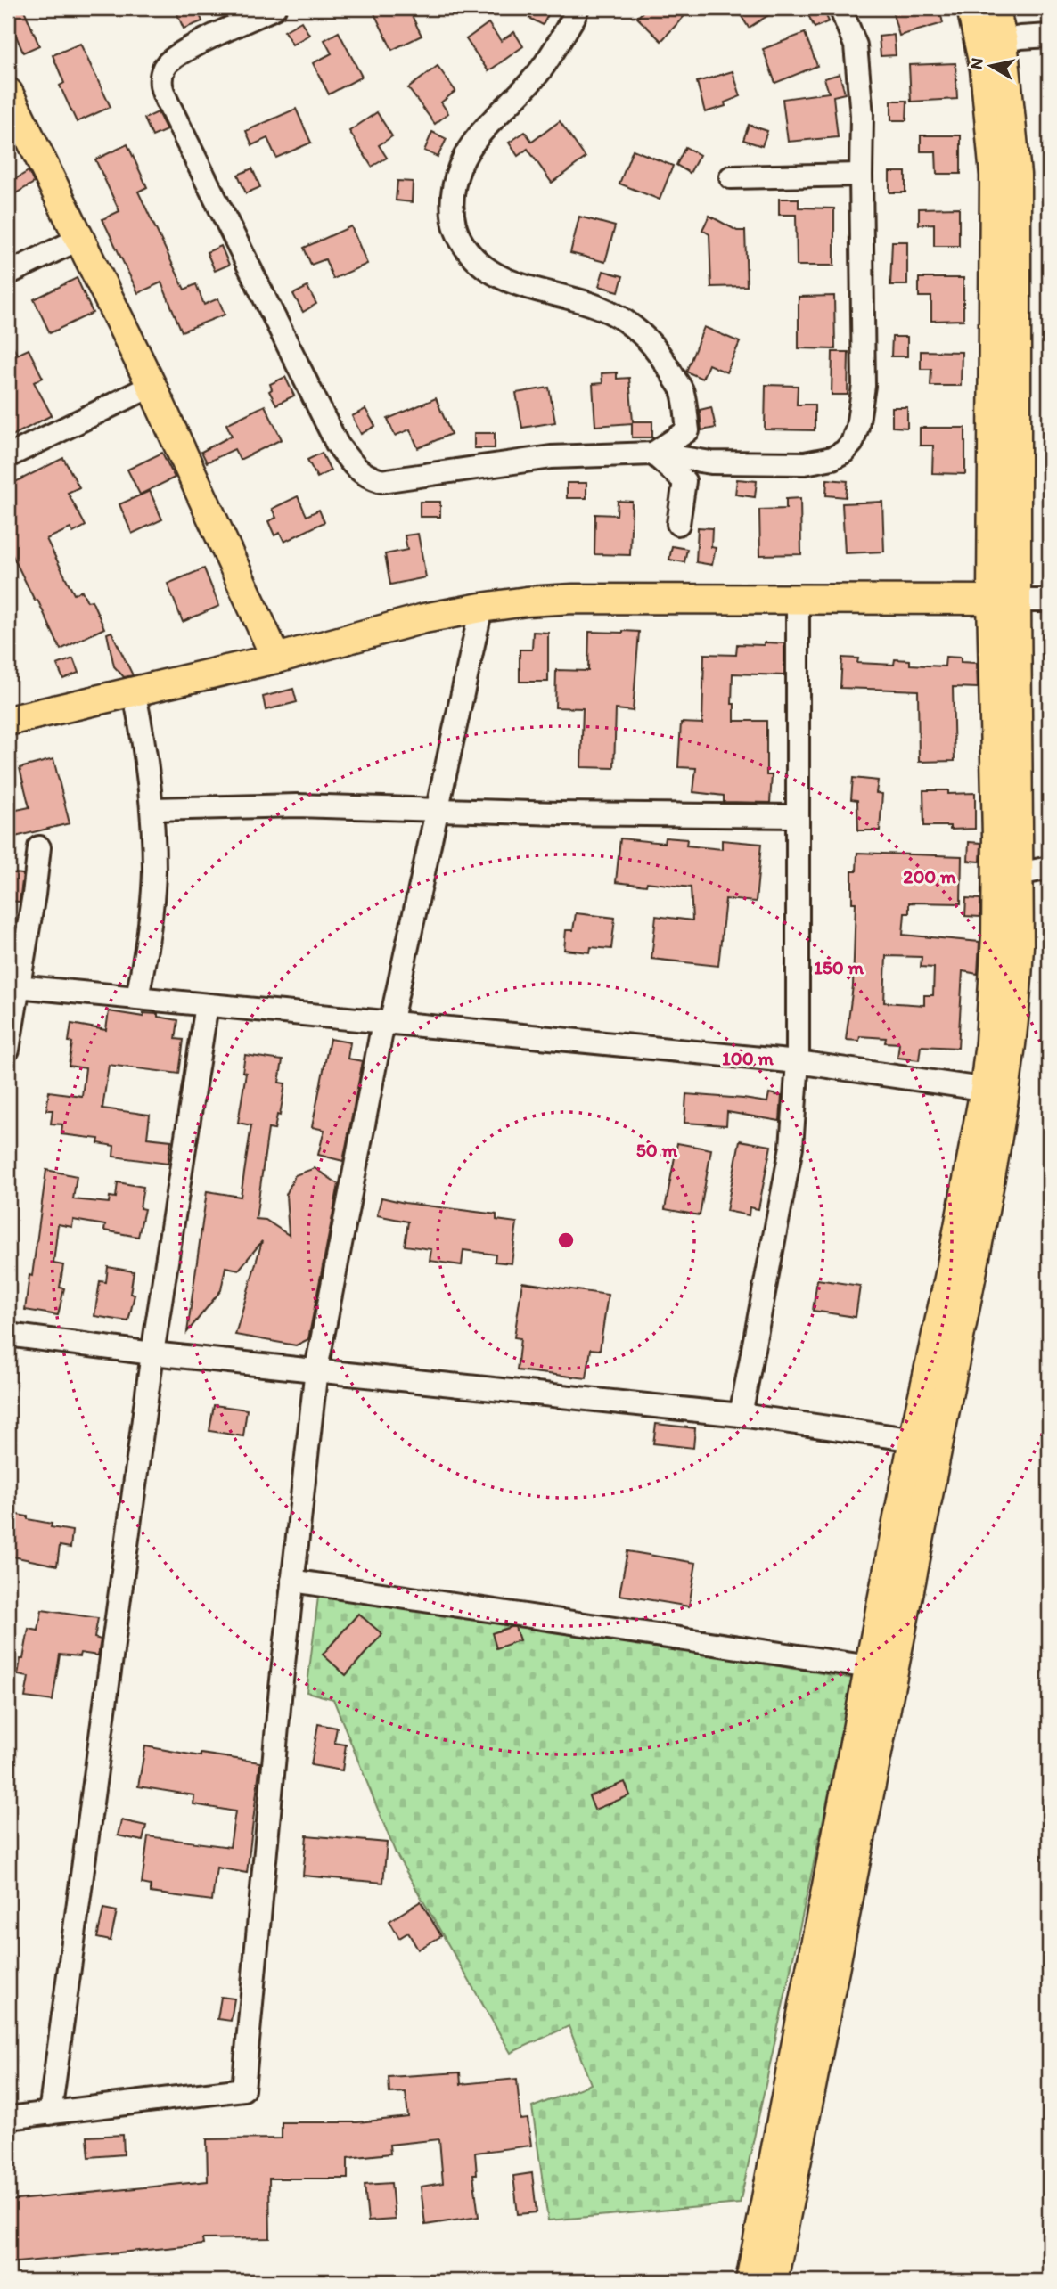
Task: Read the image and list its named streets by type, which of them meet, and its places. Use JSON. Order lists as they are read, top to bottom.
{
  "north": "left",
  "rings": [
    "200 m",
    "150 m",
    "100 m",
    "50 m"
  ]
}
